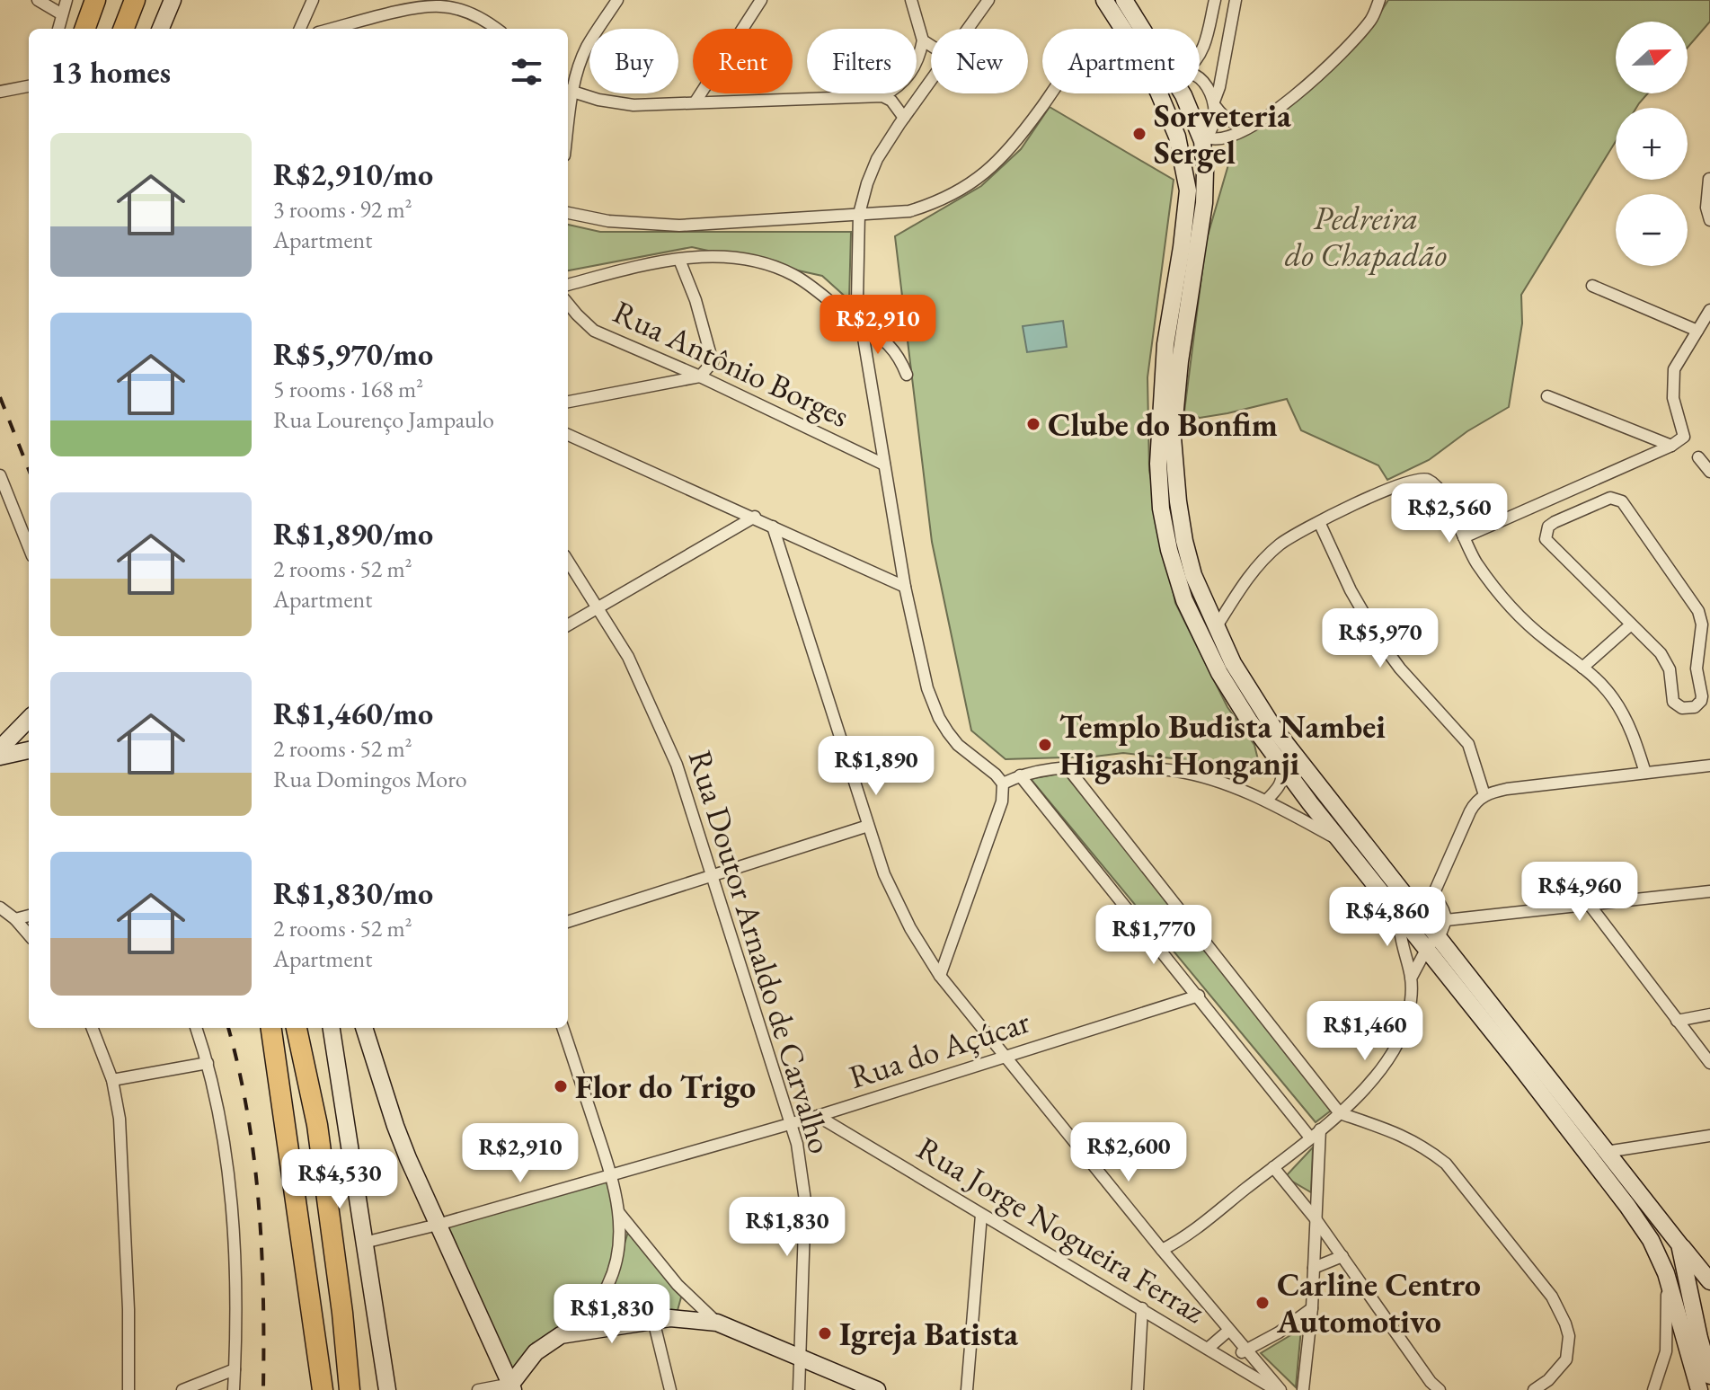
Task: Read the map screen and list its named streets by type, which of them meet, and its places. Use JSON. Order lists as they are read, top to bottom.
{
  "streets": {
    "street": [
      "Rua Antônio Borges",
      "Rua Doutor Arnaldo de Carvalho",
      "Rua do Açúcar",
      "Rua Jorge Nogueira Ferraz"
    ]
  },
  "crossings": [
    ["Rua Doutor Arnaldo de Carvalho", "Rua do Açúcar"],
    ["Rua do Açúcar", "Rua Jorge Nogueira Ferraz"]
  ],
  "parks": ["Pedreira do Chapadão"],
  "places": [
    "Sorveteria Sergel",
    "Clube do Bonfim",
    "Templo Budista Nambei Higashi Honganji",
    "Flor do Trigo",
    "Carline Centro Automotivo",
    "Igreja Batista"
  ],
  "north": "right",
  "page": {
    "map_buttons": ["+", "−"],
    "chip": [
      "Buy",
      "Rent",
      "Filters",
      "New",
      "Apartment"
    ],
    "heading": "13 homes",
    "list": [
      {
        "name": "R$2,910/mo",
        "note": "3 rooms · 92 m² · Apartment"
      },
      {
        "name": "R$5,970/mo",
        "note": "5 rooms · 168 m² · Rua Lourenço Jampaulo"
      },
      {
        "name": "R$1,890/mo",
        "note": "2 rooms · 52 m² · Apartment"
      },
      {
        "name": "R$1,460/mo",
        "note": "2 rooms · 52 m² · Rua Domingos Moro"
      },
      {
        "name": "R$1,830/mo",
        "note": "2 rooms · 52 m² · Apartment"
      }
    ],
    "price": [
      "R$2,910",
      "R$2,560",
      "R$5,970",
      "R$1,890",
      "R$4,960",
      "R$4,860",
      "R$1,770",
      "R$1,460",
      "R$2,600",
      "R$2,910",
      "R$4,530",
      "R$1,830",
      "R$1,830"
    ]
  }
}
